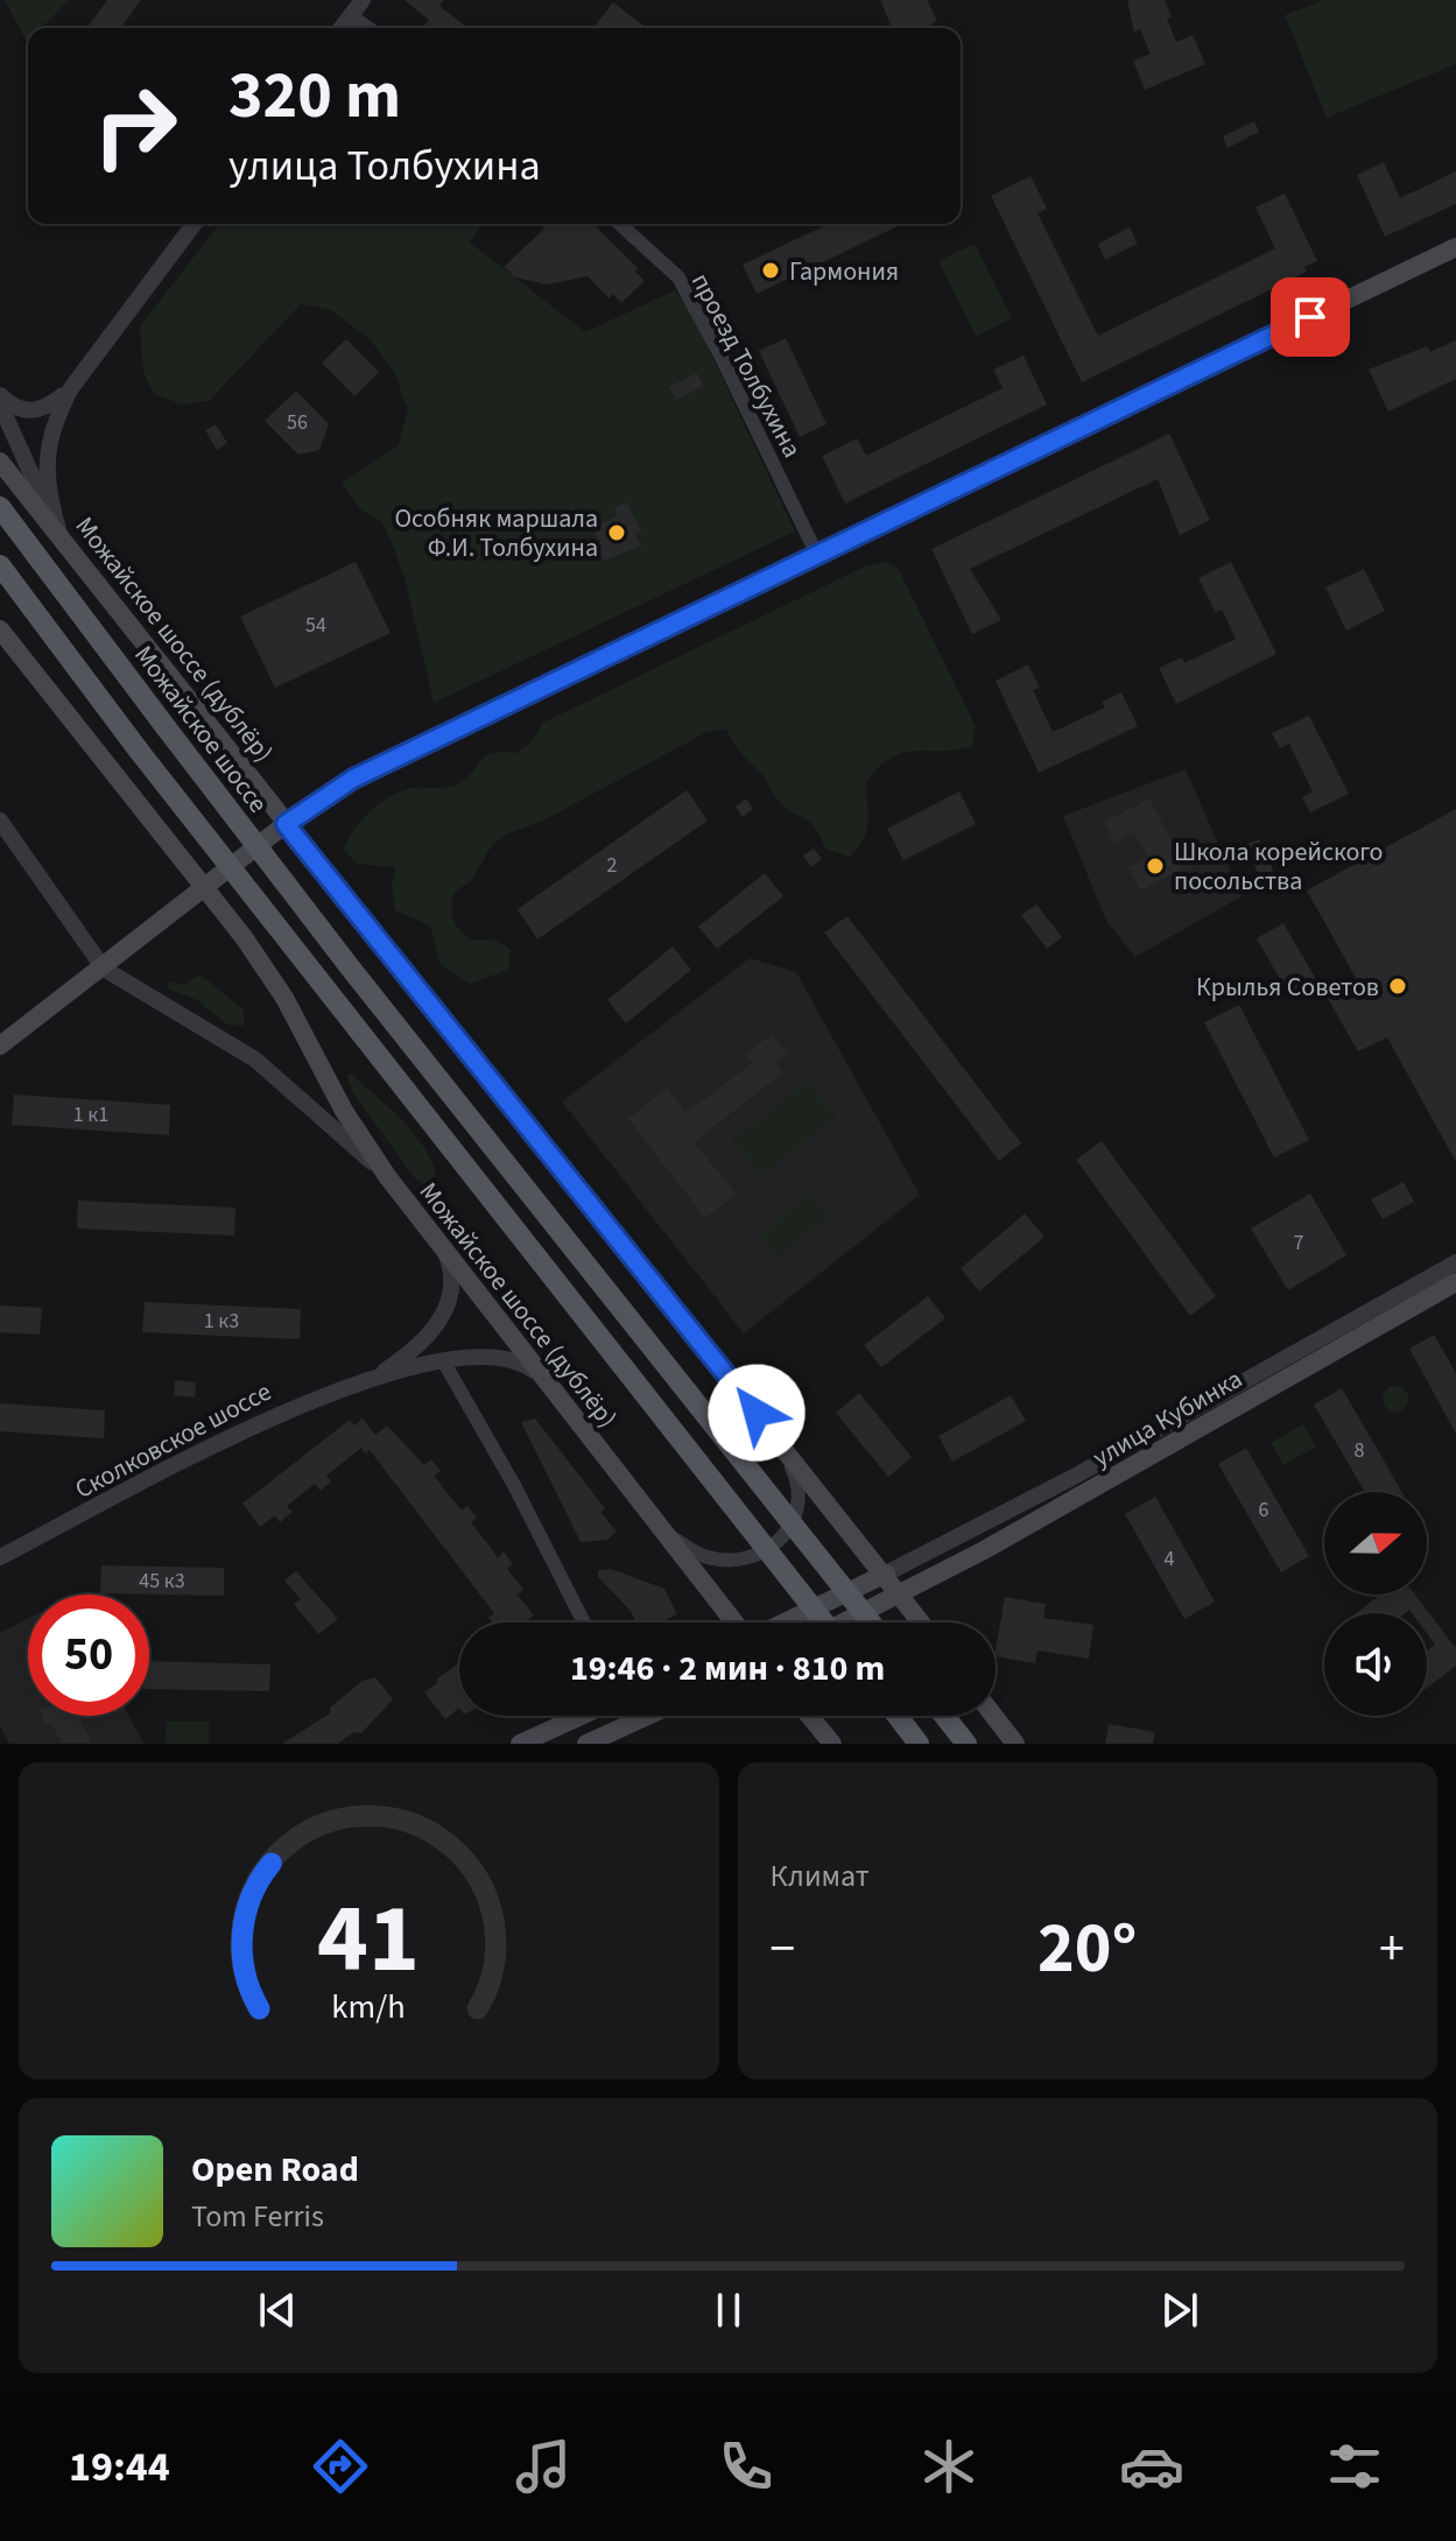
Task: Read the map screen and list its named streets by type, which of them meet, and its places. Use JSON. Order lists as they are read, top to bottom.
{
  "streets": {
    "main road": ["Можайское шоссе (дублёр)", "Можайское шоссе", "улица Кубинка"],
    "street": ["проезд Толбухина", "Сколковское шоссе"]
  },
  "crossings": [
    ["Можайское шоссе (дублёр)", "улица Кубинка"],
    ["Можайское шоссе (дублёр)", "Сколковское шоссе"]
  ],
  "places": [
    "Гармония",
    "Особняк маршала Ф.И. Толбухина",
    "Школа корейского посольства",
    "Крылья Советов"
  ],
  "house_numbers": [
    "56",
    "54",
    "2",
    "1 к1",
    "7",
    "1 к3",
    "8",
    "6",
    "4",
    "45 к3"
  ],
  "north": "right",
  "page": {
    "turn": ["320 m", "улица Толбухина"],
    "limit": "50",
    "trip": "19:46 · 2 мин · 810 m",
    "tile": "Климат",
    "heat": ["−", "20°", "+"],
    "song": ["Open Road", "Tom Ferris"],
    "tabs": "19:44",
    "gauge": ["41", "km/h"]
  }
}
